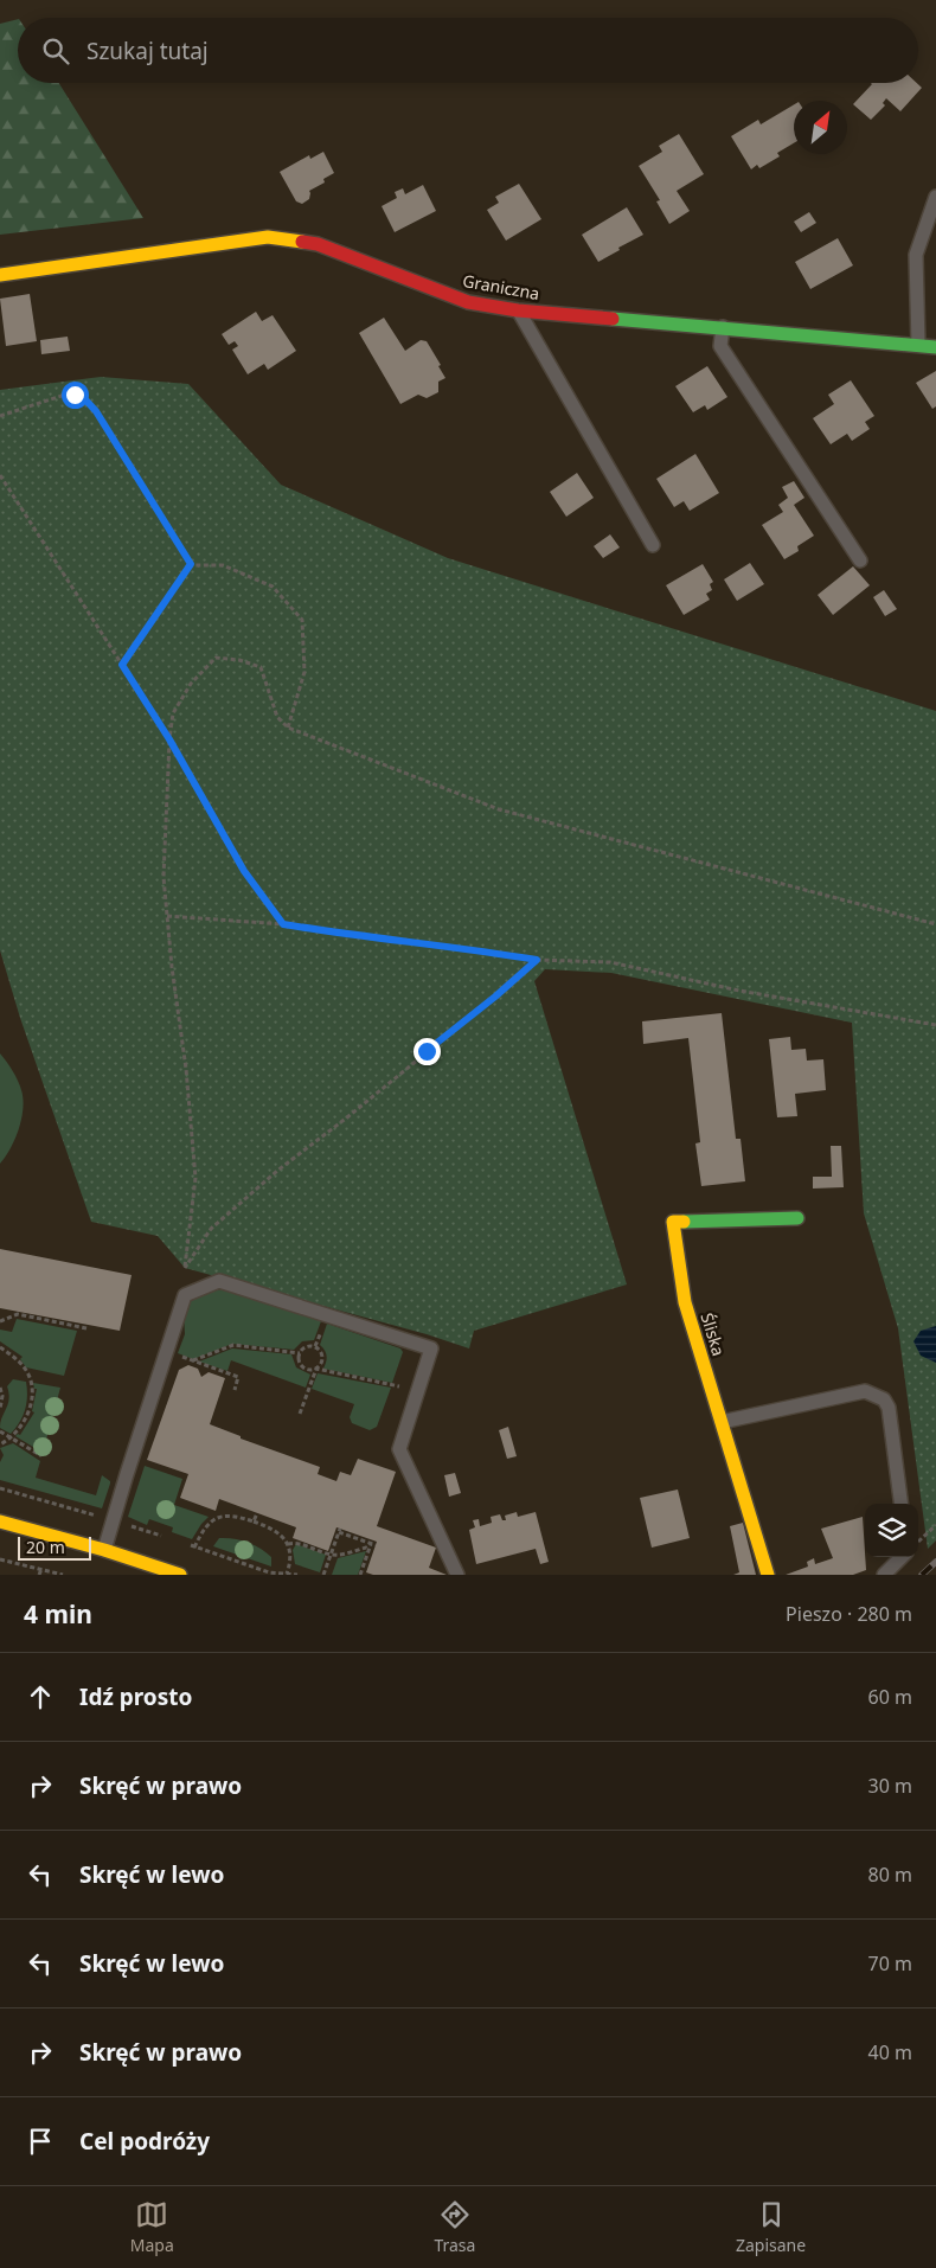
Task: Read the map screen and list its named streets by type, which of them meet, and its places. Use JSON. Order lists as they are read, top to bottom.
{
  "streets": {
    "street": ["Graniczna", "Śliska"]
  },
  "scale_bar": "20 m",
  "north": "top right",
  "page": {
    "search": "Szukaj tutaj",
    "scale": "20 m",
    "heading": ["4 min", "Pieszo · 280 m"],
    "list": [
      ["Idź prosto", "60 m"],
      ["Skręć w prawo", "30 m"],
      ["Skręć w lewo", "80 m"],
      ["Skręć w lewo", "70 m"],
      ["Skręć w prawo", "40 m"],
      "Cel podróży"
    ],
    "nav": ["Mapa", "Trasa", "Zapisane"]
  }
}
